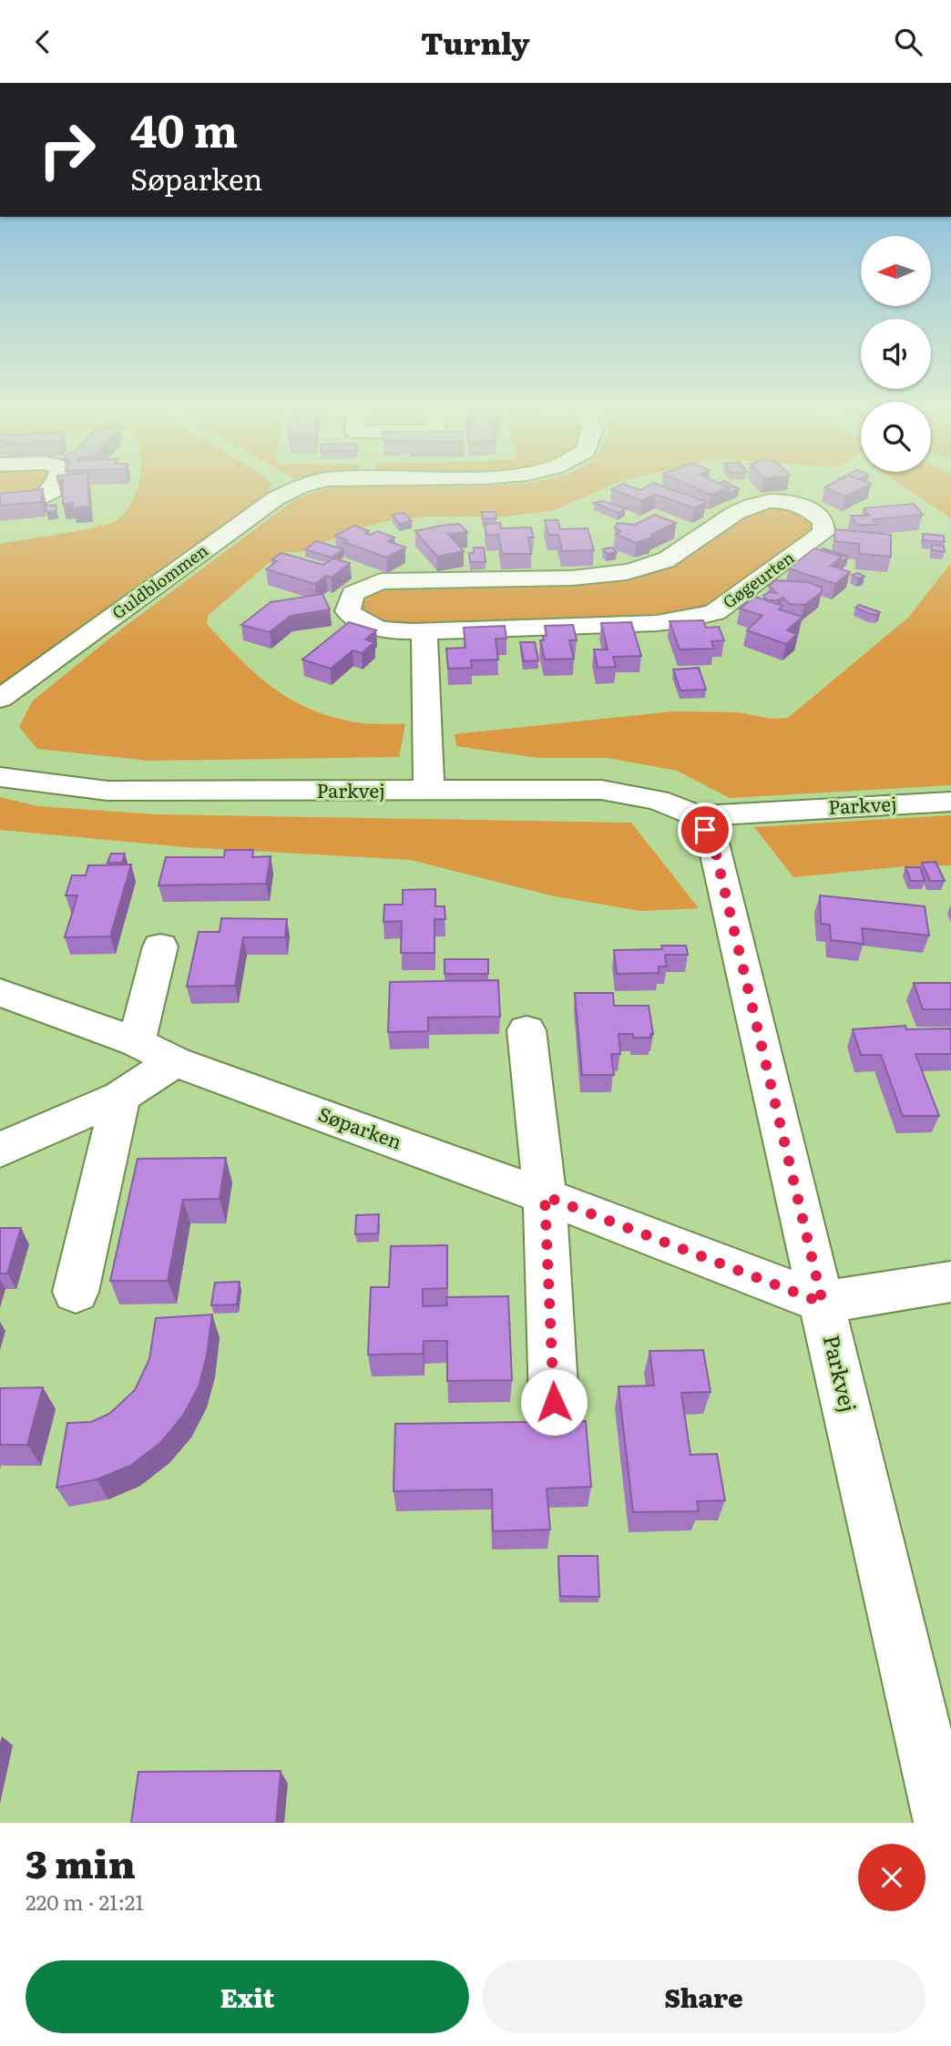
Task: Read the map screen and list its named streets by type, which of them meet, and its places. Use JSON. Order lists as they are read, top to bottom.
{
  "streets": {
    "street": [
      "Gøgeurten",
      "Guldblommen",
      "Parkvej",
      "Søparken"
    ]
  },
  "crossings": [
    ["Parkvej", "Søparken"]
  ],
  "north": "left",
  "page": {
    "header": "Turnly",
    "turn": ["40 m", "Søparken"],
    "heading": ["3 min", "220 m · 21:21"],
    "buttons": ["Exit", "Share"]
  }
}
